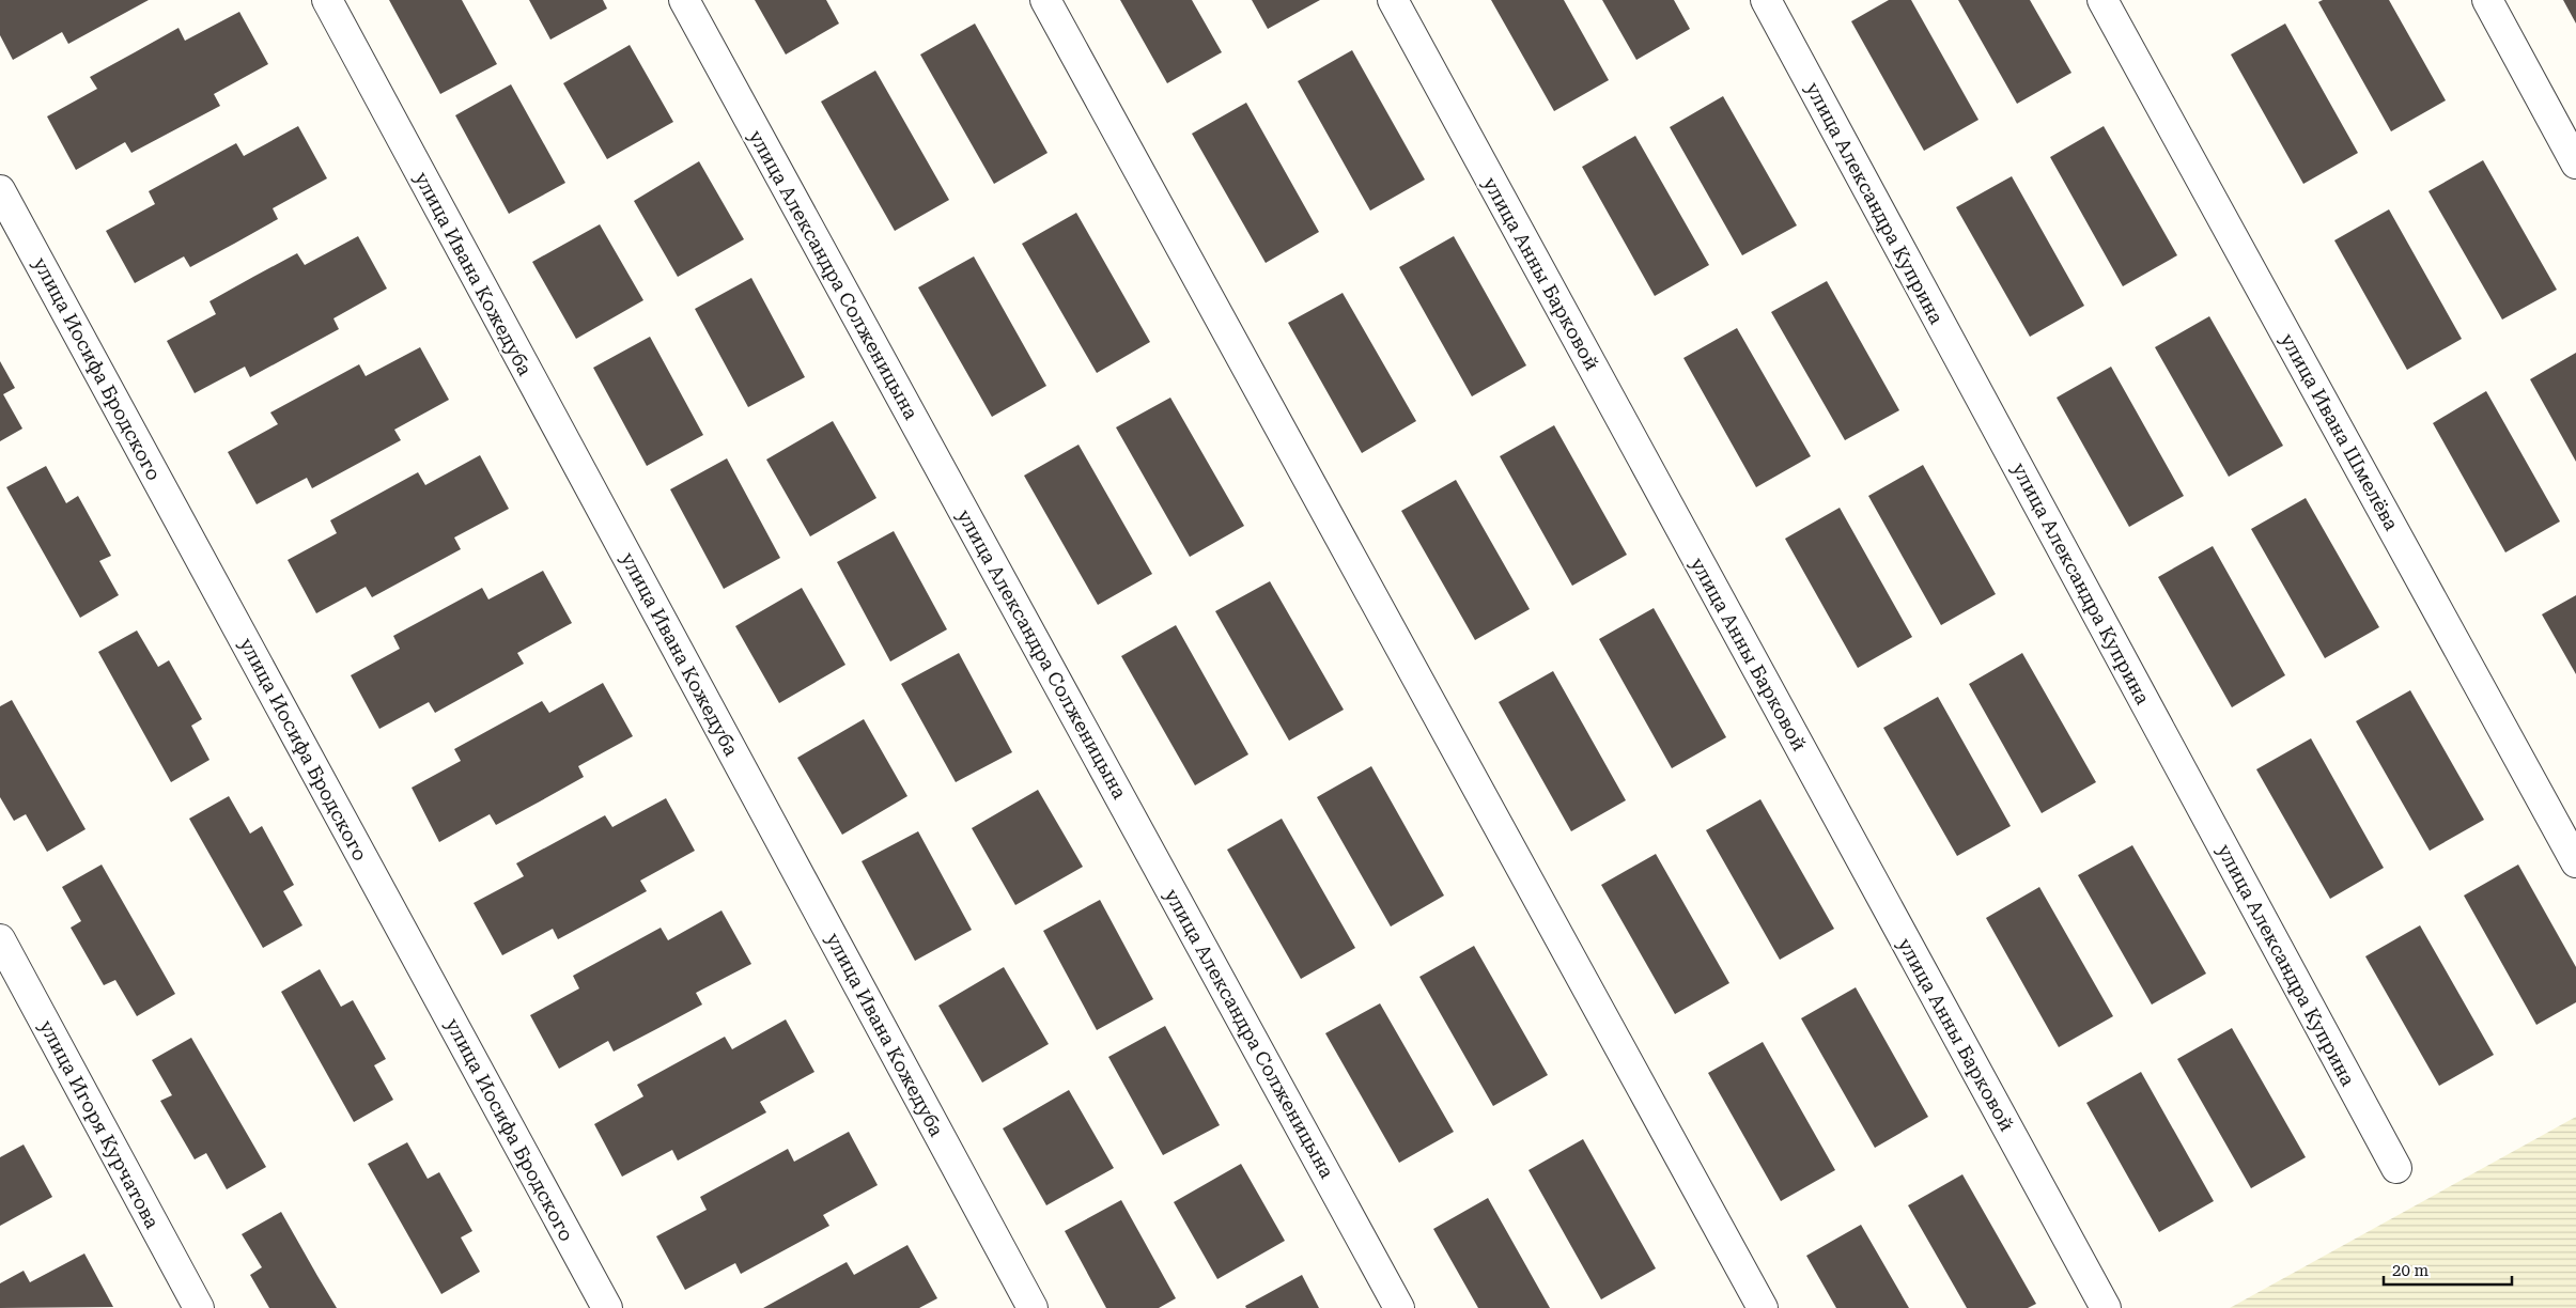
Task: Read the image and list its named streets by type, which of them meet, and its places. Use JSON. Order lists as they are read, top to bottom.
{
  "streets": {
    "street": [
      "улица Александра Куприна",
      "улица Ивана Кожедуба",
      "улица Анны Барковой",
      "улица Александра Солженицына",
      "улица Иосифа Бродского",
      "улица Ивана Шмелёва",
      "улица Игоря Курчатова"
    ]
  },
  "scale_bar": "20 m"
}
